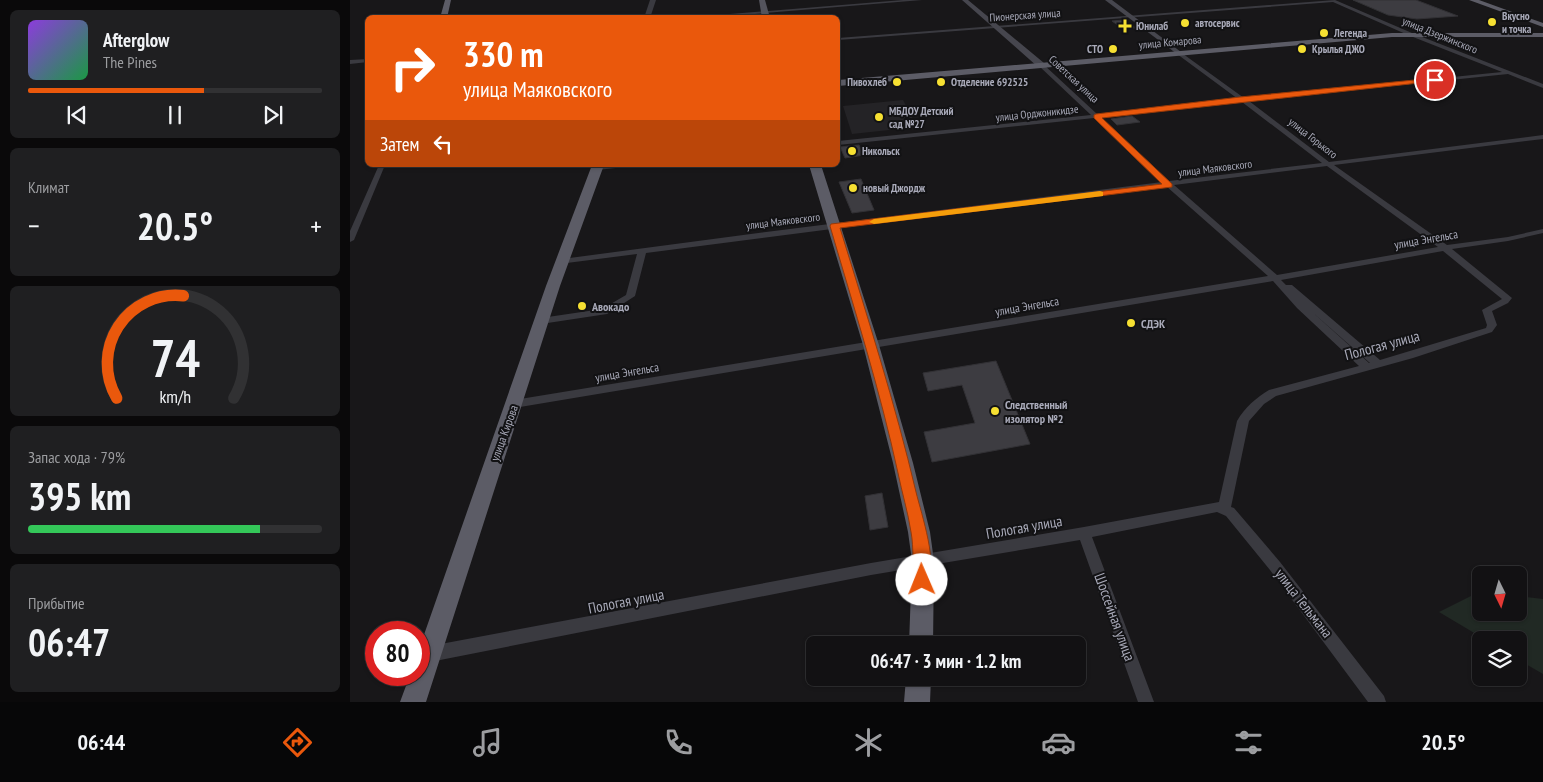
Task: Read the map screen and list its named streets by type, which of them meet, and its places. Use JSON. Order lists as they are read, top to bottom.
{
  "streets": {
    "highway": ["улица Комарова", "улица Кирова"],
    "main road": ["Советская улица", "улица Горького"],
    "street": [
      "Пионерская улица",
      "улица Дзержинского",
      "улица Орджоникидзе",
      "улица Маяковского",
      "улица Энгельса",
      "Пологая улица",
      "улица Тельмана",
      "Шоссейная улица"
    ]
  },
  "crossings": [
    ["Пионерская улица", "улица Дзержинского"],
    ["Пионерская улица", "Советская улица"],
    ["Пионерская улица", "улица Горького"],
    ["улица Дзержинского", "улица Комарова"],
    ["улица Дзержинского", "улица Орджоникидзе"],
    ["улица Комарова", "Советская улица"],
    ["улица Комарова", "улица Горького"],
    ["Советская улица", "улица Орджоникидзе"],
    ["Советская улица", "улица Маяковского"],
    ["Советская улица", "улица Энгельса"],
    ["Советская улица", "Пологая улица"],
    ["улица Орджоникидзе", "улица Горького"],
    ["улица Горького", "улица Маяковского"],
    ["улица Горького", "улица Энгельса"],
    ["улица Горького", "Пологая улица"],
    ["улица Маяковского", "улица Кирова"],
    ["улица Энгельса", "улица Кирова"],
    ["Пологая улица", "улица Тельмана"],
    ["Пологая улица", "Шоссейная улица"]
  ],
  "places": {
    "other": [
      "Вкусно и точка",
      "автосервис",
      "Легенда",
      "СТО",
      "Крылья ДЖО",
      "Пивохлеб",
      "Отделение 692525",
      "МБДОУ Детский сад №27",
      "Никольск",
      "новый Джордж",
      "Авокадо",
      "СДЭК",
      "Следственный изолятор №2"
    ],
    "health": ["Юнилаб"]
  },
  "north": "bottom",
  "page": {
    "turn": ["330 m", "улица Маяковского"],
    "song": ["Afterglow", "The Pines"],
    "then": "Затем",
    "tile": [
      "Климат",
      ["Запас хода · 79%", "395 km"],
      ["Прибытие", "06:47"]
    ],
    "heat": ["−", "20.5°", "+"],
    "limit": "80",
    "trip": "06:47 · 3 мин · 1.2 km",
    "tabs": ["06:44", "20.5°"],
    "gauge": ["74", "km/h"]
  }
}
